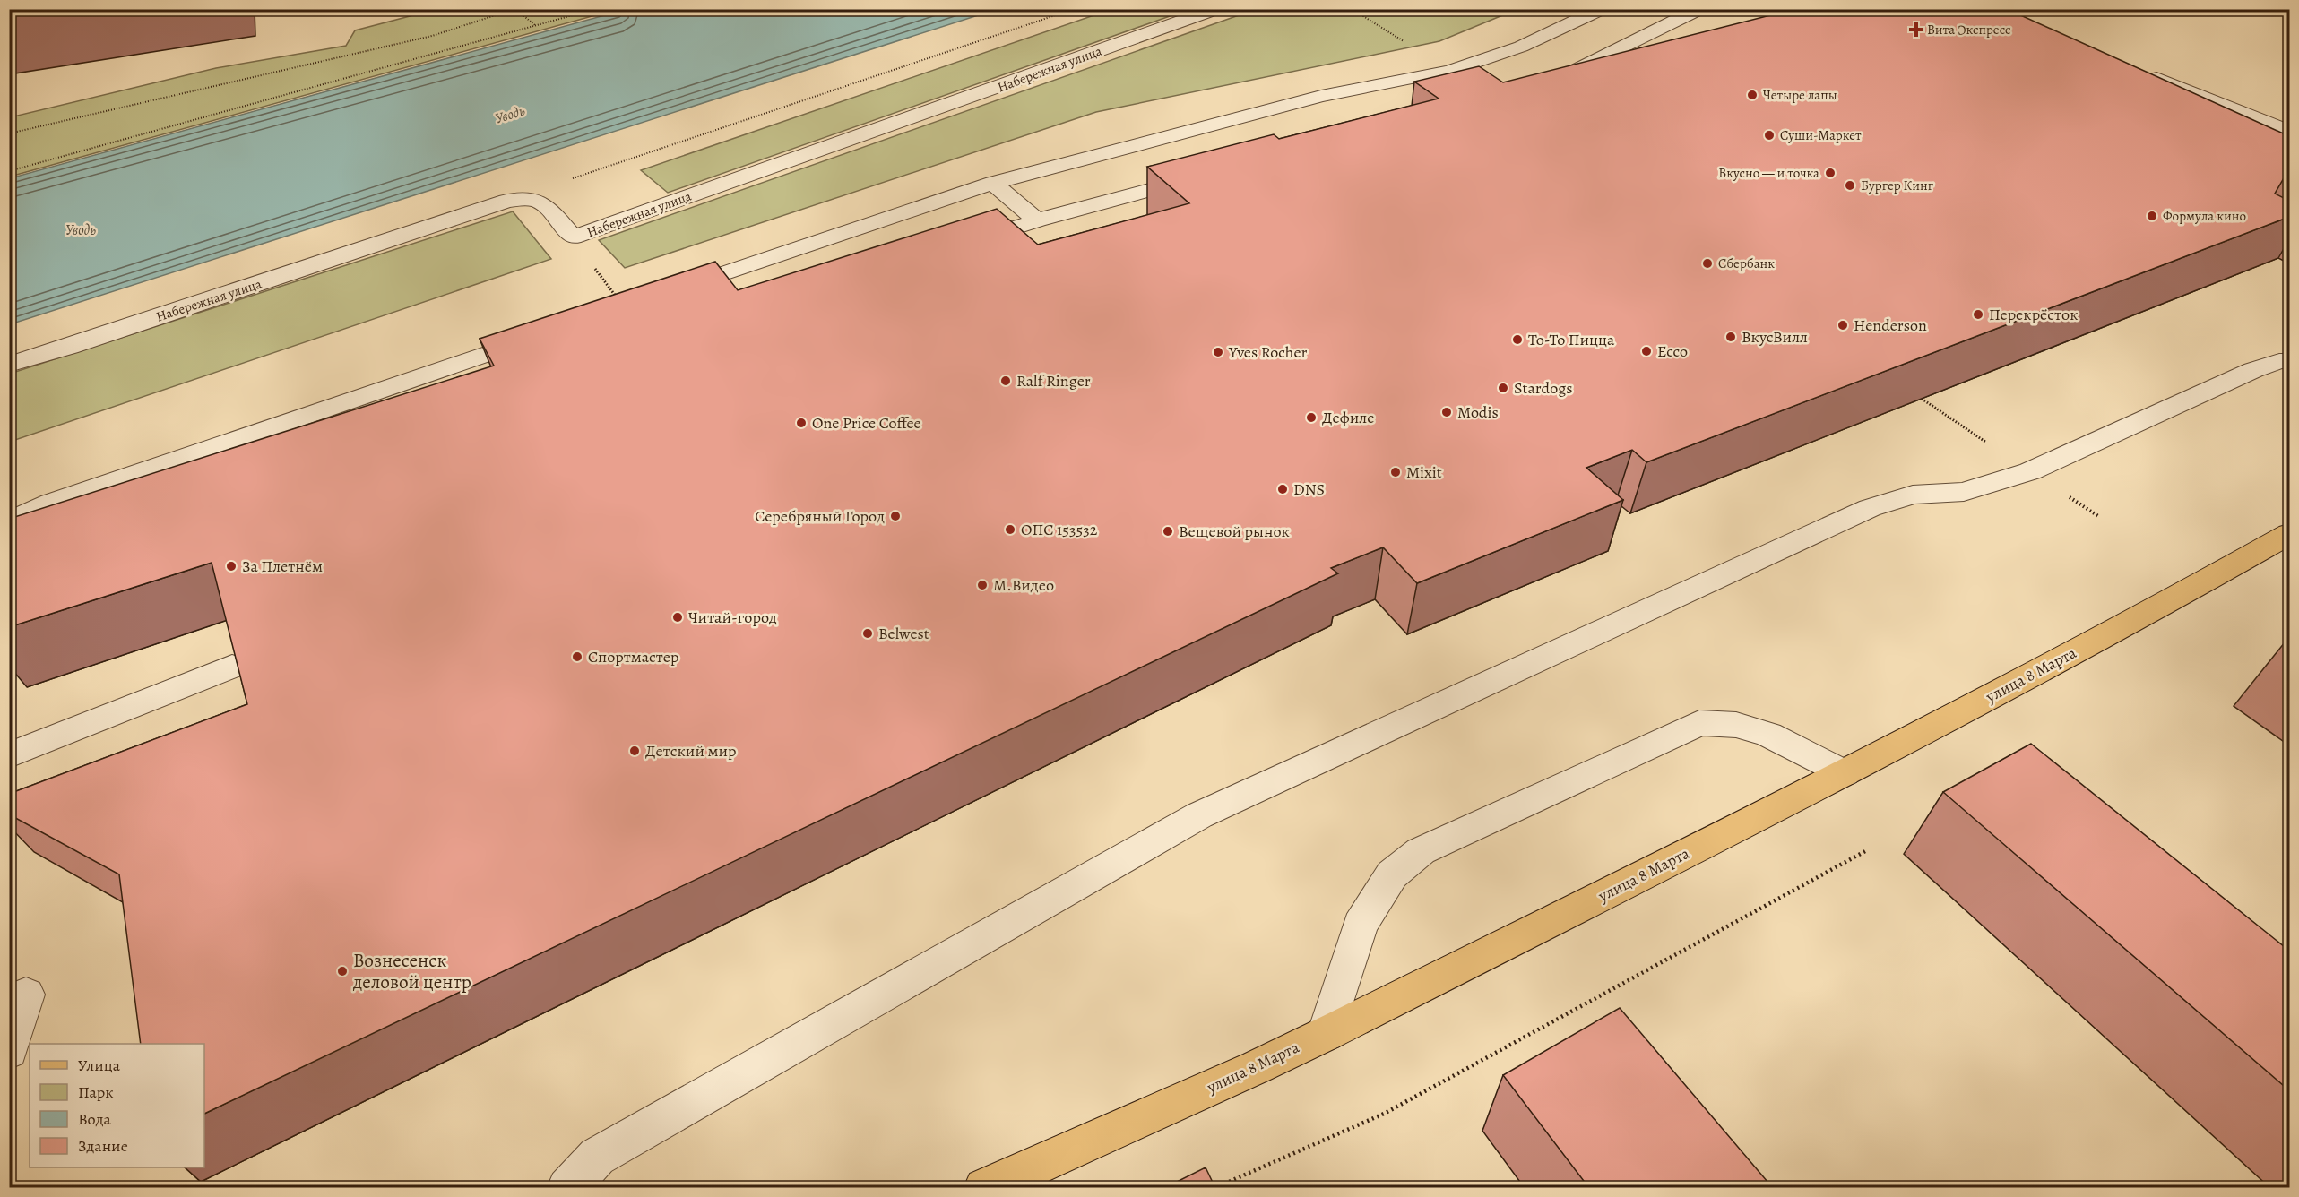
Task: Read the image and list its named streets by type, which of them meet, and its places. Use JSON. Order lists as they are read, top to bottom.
{
  "streets": {
    "main road": ["улица 8 Марта"],
    "street": ["Набережная улица"]
  },
  "water": ["Уводь"],
  "places": {
    "health": ["Вита Экспресс"],
    "other": [
      "Четыре лапы",
      "Суши-Маркет",
      "Вкусно — и точка",
      "Бургер Кинг",
      "Формула кино",
      "Сбербанк",
      "Перекрёсток",
      "Henderson",
      "ВкусВилл",
      "То-То Пицца",
      "Ecco",
      "Yves Rocher",
      "Ralf Ringer",
      "Stardogs",
      "Modis",
      "Дефиле",
      "One Price Coffee",
      "Mixit",
      "DNS",
      "Серебряный Город",
      "ОПС 153532",
      "Вещевой рынок",
      "За Плетнём",
      "М.Видео",
      "Читай-город",
      "Belwest",
      "Спортмастер",
      "Детский мир",
      "Вознесенск деловой центр"
    ]
  },
  "legend": [
    "Улица",
    "Парк",
    "Вода",
    "Здание"
  ]
}
